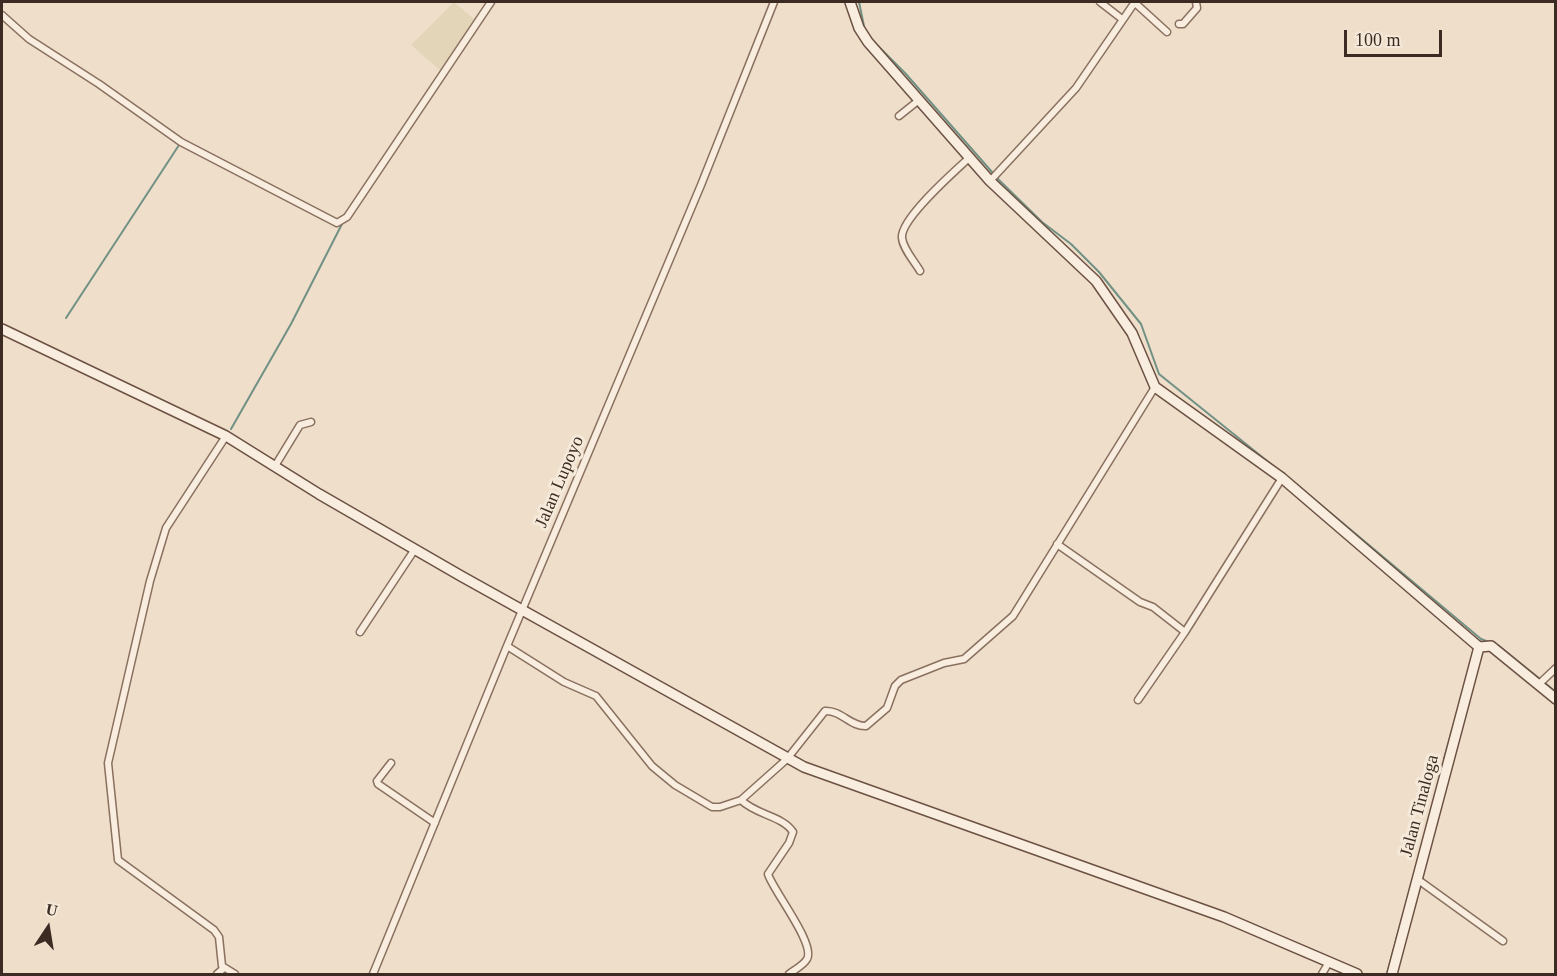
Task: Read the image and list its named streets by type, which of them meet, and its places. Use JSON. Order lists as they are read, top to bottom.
{
  "streets": {
    "street": ["Jalan Lupoyo", "Jalan Tinaloga"]
  },
  "scale_bar": "100 m",
  "north": "top"
}
